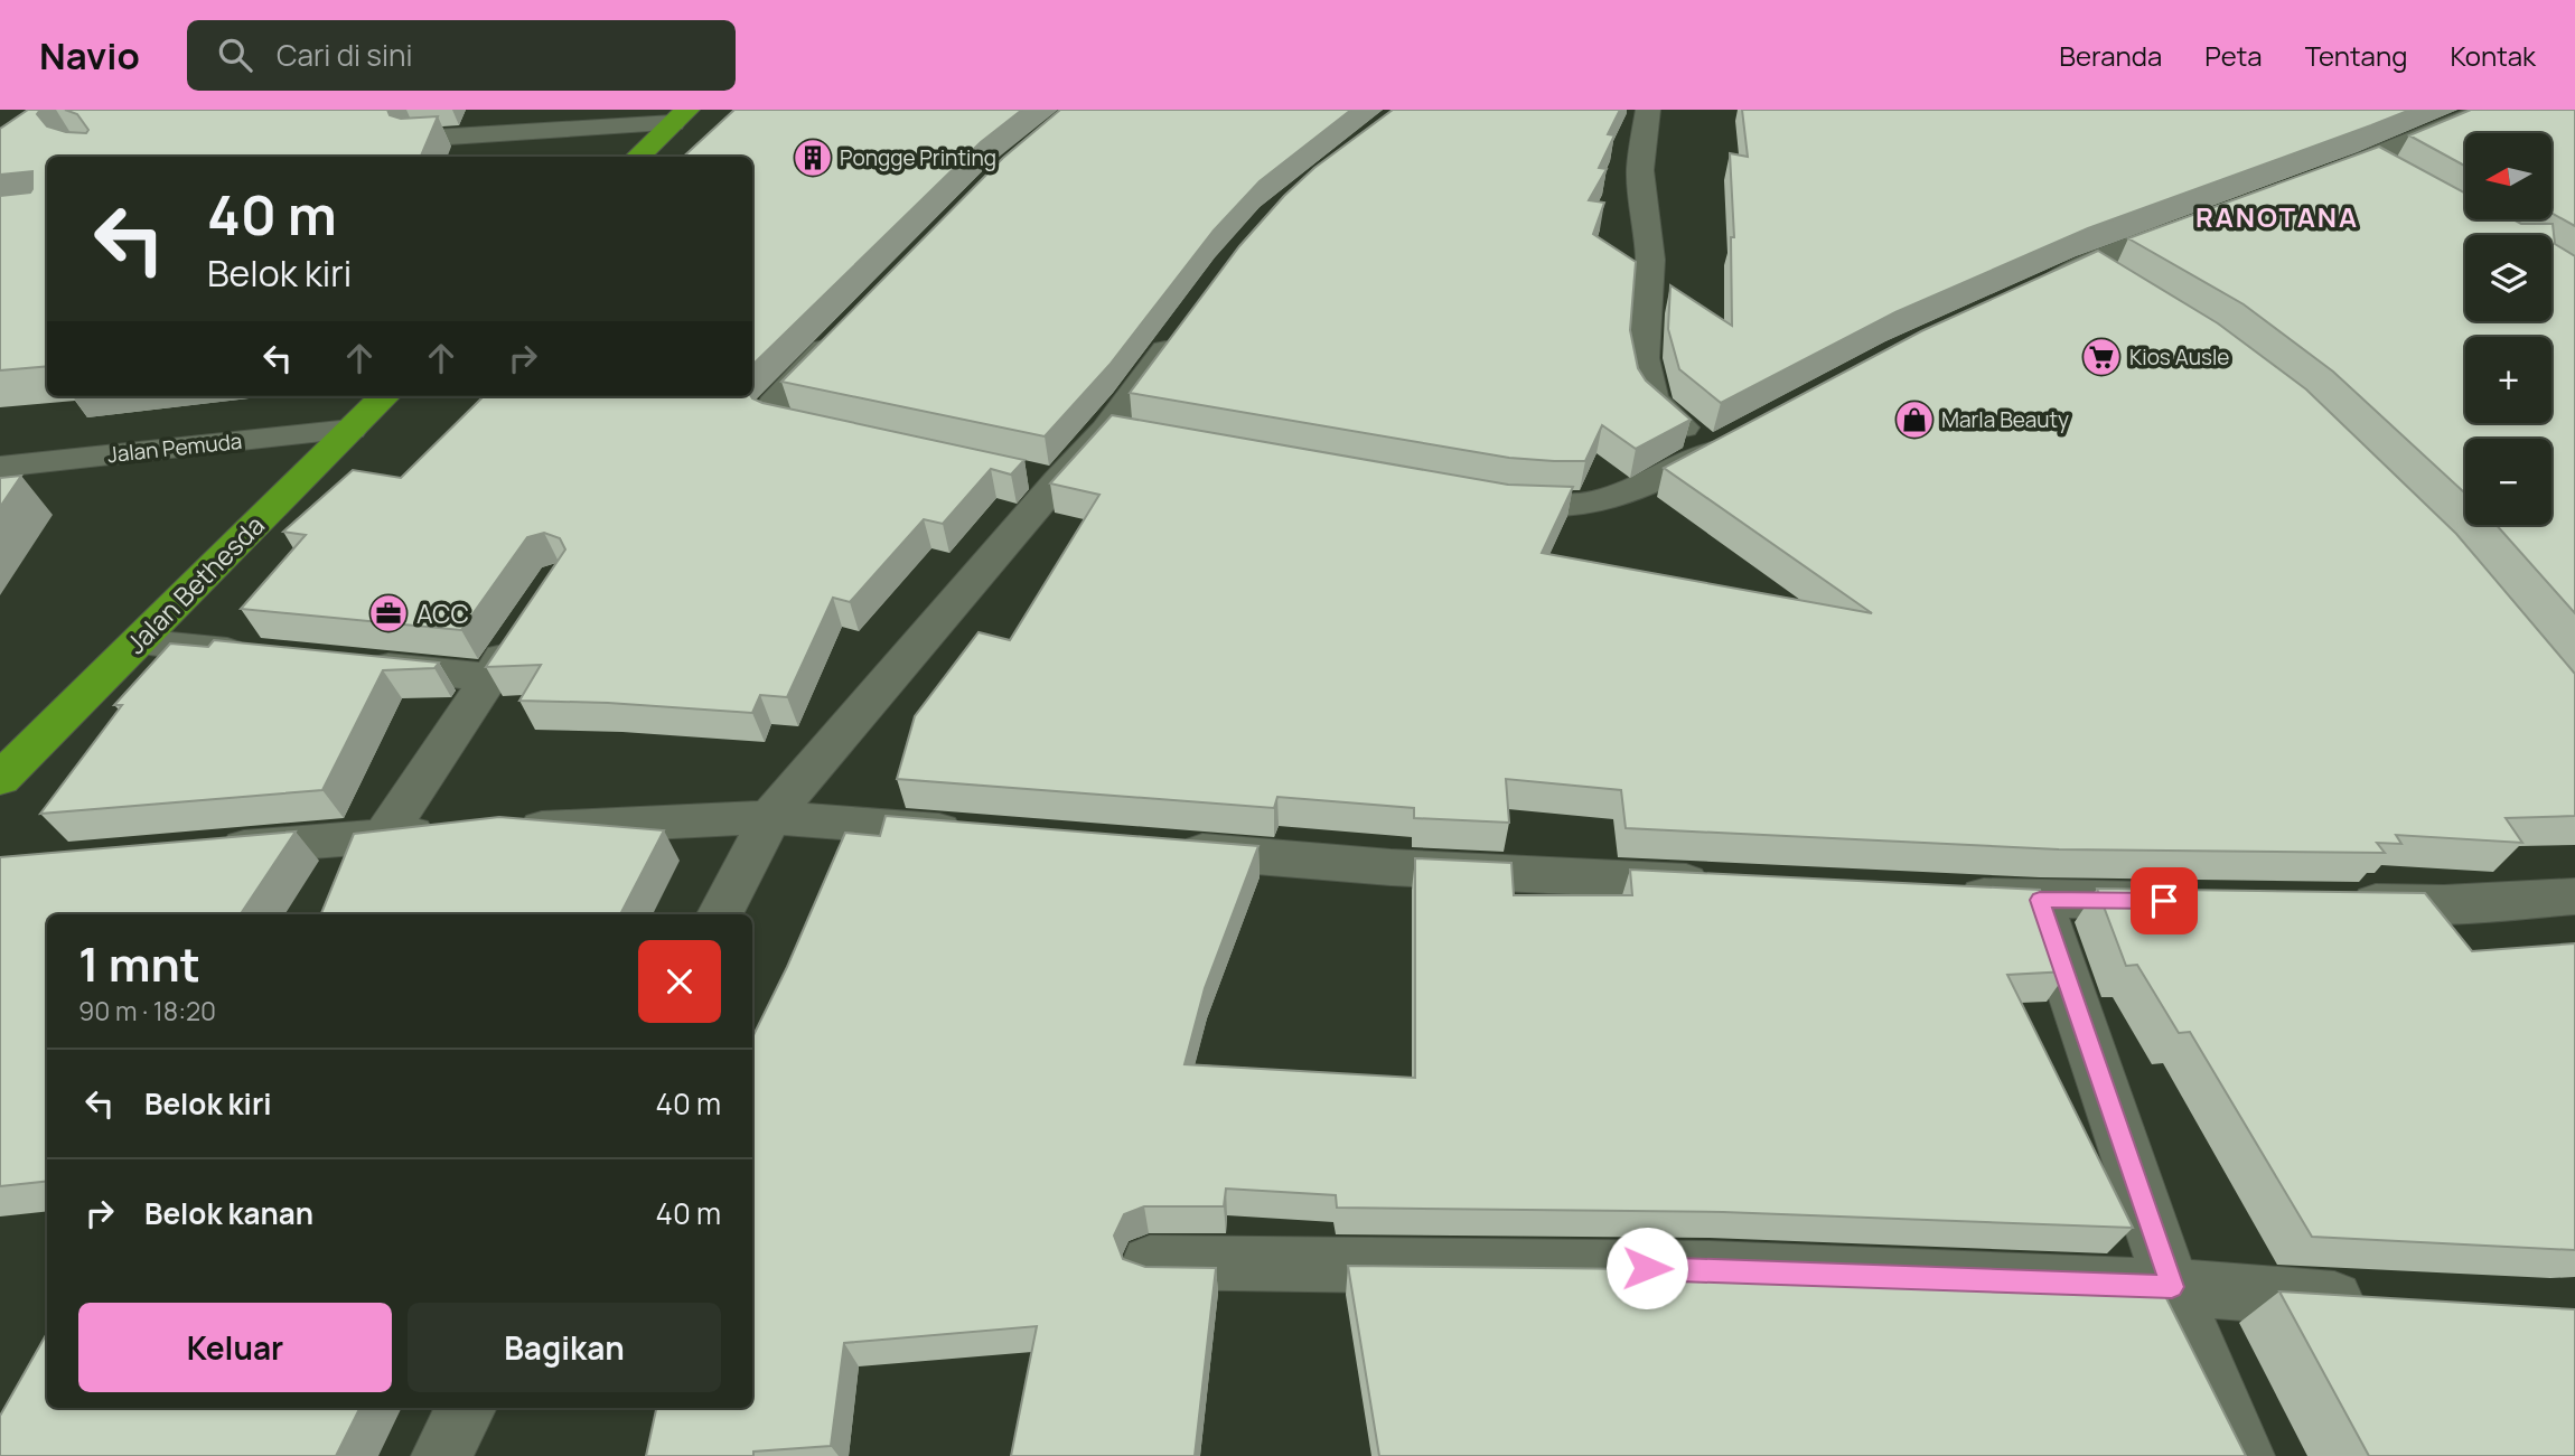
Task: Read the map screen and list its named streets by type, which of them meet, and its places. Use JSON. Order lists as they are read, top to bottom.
{
  "streets": {
    "highway": ["Jalan Bethesda"],
    "street": ["Jalan Pemuda"]
  },
  "crossings": [
    ["Jalan Pemuda", "Jalan Bethesda"]
  ],
  "districts": ["RANOTANA"],
  "places": {
    "building": ["Pongge Printing"],
    "supermarket": ["Kios Ausle"],
    "shop": ["Marla Beauty"],
    "office": ["ACC"]
  },
  "north": "left",
  "page": {
    "header": "Navio",
    "search": "Cari di sini",
    "nav": [
      "Beranda",
      "Peta",
      "Tentang",
      "Kontak"
    ],
    "map_buttons": ["+", "−"],
    "turn": ["40 m", "Belok kiri"],
    "heading": ["1 mnt", "90 m · 18:20"],
    "list": [
      {
        "name": "Belok kiri",
        "value": "40 m"
      },
      {
        "name": "Belok kanan",
        "value": "40 m"
      }
    ],
    "buttons": ["Keluar", "Bagikan"]
  }
}
